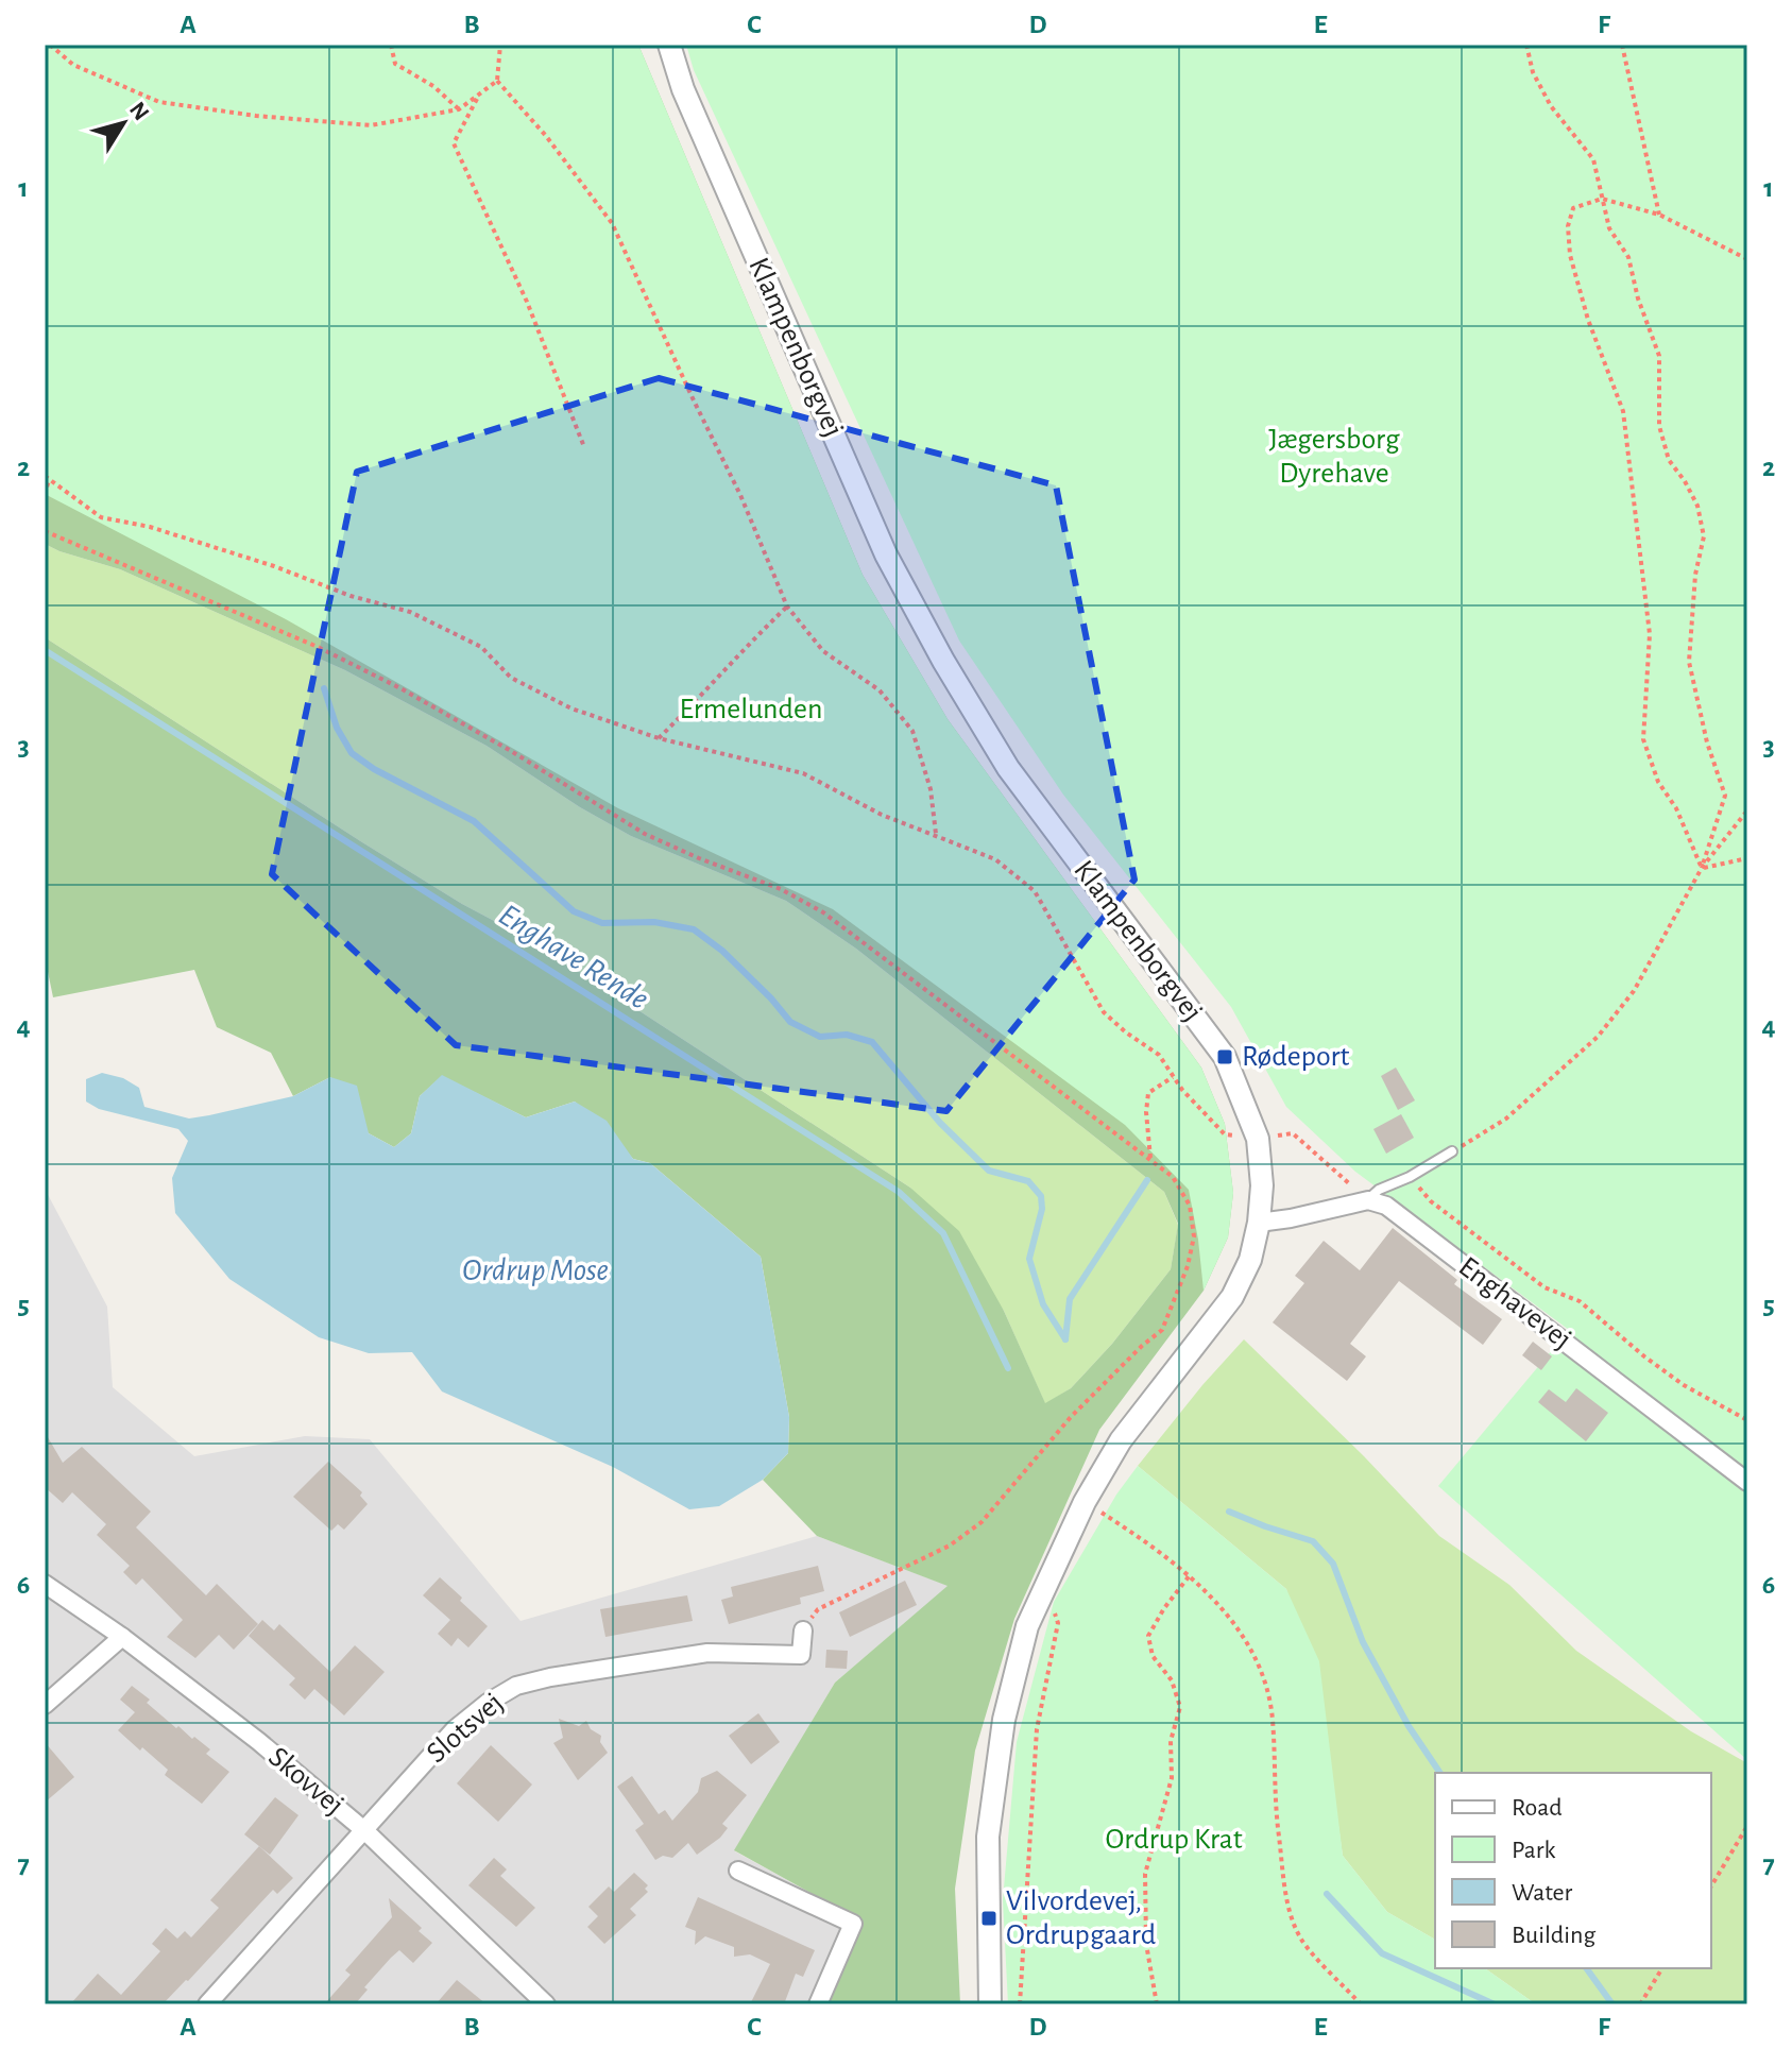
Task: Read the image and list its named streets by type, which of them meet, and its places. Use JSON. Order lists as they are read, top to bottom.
{
  "streets": {
    "street": [
      "Klampenborgvej",
      "Enghavevej",
      "Slotsvej",
      "Skovvej"
    ]
  },
  "crossings": [
    ["Slotsvej", "Skovvej"]
  ],
  "water": ["Enghave Rende", "Ordrup Mose"],
  "parks": ["Jægersborg Dyrehave", "Ermelunden", "Ordrup Krat"],
  "places": {
    "transit": ["Rødeport", "Vilvordevej, Ordrupgaard"]
  },
  "legend": [
    "Road",
    "Park",
    "Water",
    "Building"
  ],
  "north": "top right",
  "grid": {
    "columns": [
      "A",
      "B",
      "C",
      "D",
      "E",
      "F"
    ],
    "rows": [
      "1",
      "2",
      "3",
      "4",
      "5",
      "6",
      "7"
    ]
  }
}
